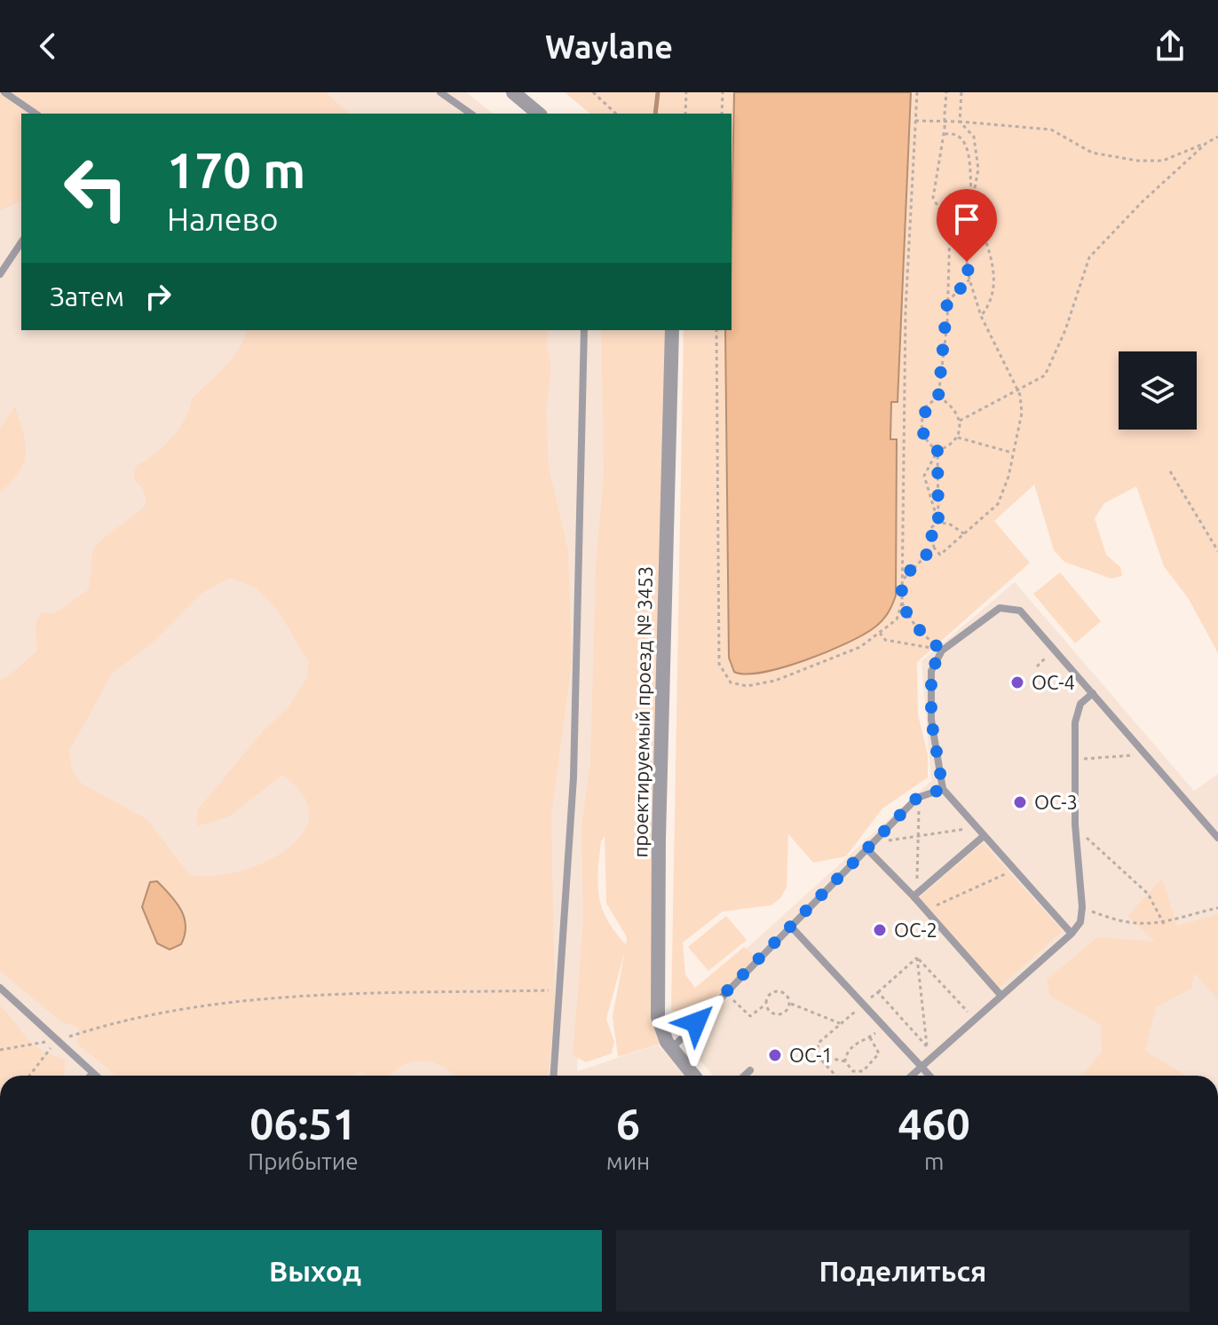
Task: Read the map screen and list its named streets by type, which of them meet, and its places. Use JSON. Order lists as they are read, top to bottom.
{
  "streets": {
    "street": ["проектируемый проезд № 3453"]
  },
  "places": [
    "ОС-4",
    "ОС-3",
    "ОС-2",
    "ОС-1"
  ],
  "page": {
    "header": "Waylane",
    "turn": ["170 m", "Налево"],
    "then": "Затем",
    "eta": [
      "06:51",
      "Прибытие",
      "6",
      "мин",
      "460",
      "m"
    ],
    "buttons": ["Выход", "Поделиться"]
  }
}
